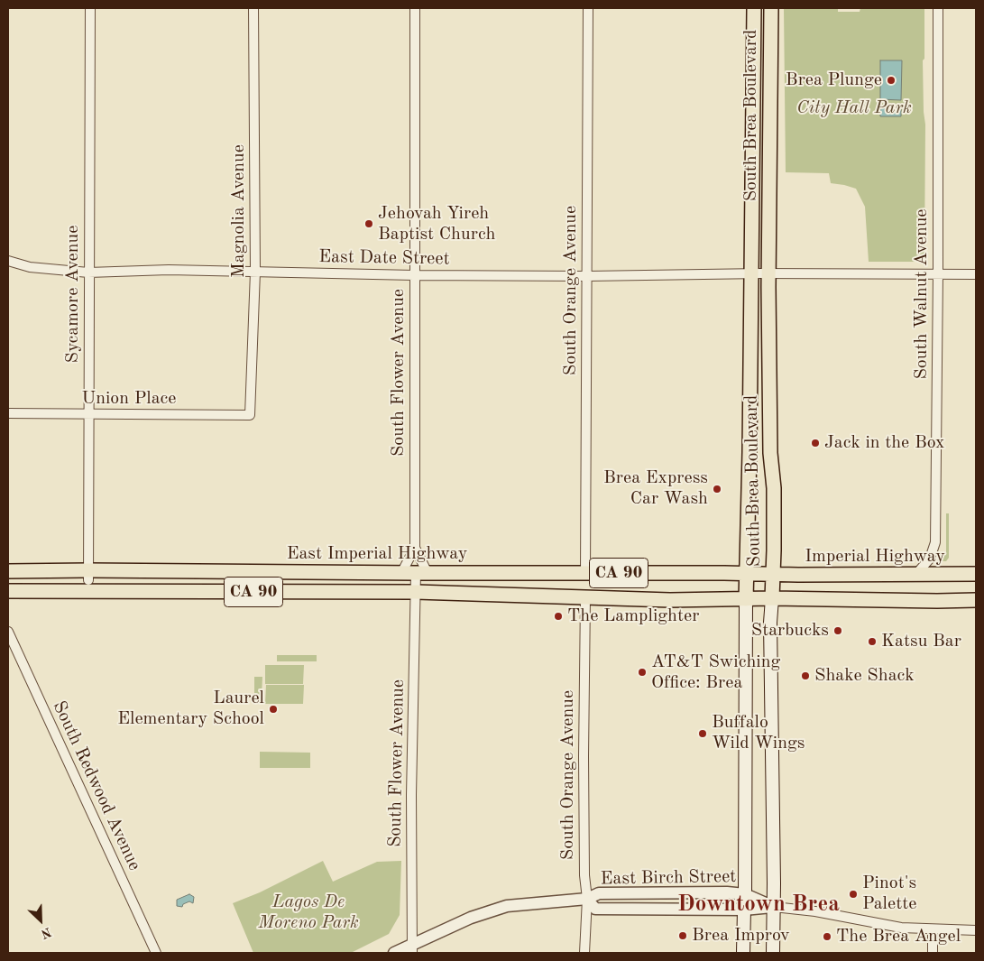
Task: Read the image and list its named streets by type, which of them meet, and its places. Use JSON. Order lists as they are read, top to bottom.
{
  "streets": {
    "main road": [
      "South Brea Boulevard",
      "East Imperial Highway",
      "Imperial Highway",
      "CA 90"
    ],
    "street": [
      "Magnolia Avenue",
      "East Date Street",
      "South Orange Avenue",
      "Sycamore Avenue",
      "South Walnut Avenue",
      "South Flower Avenue",
      "Union Place",
      "South Redwood Avenue",
      "East Birch Street"
    ]
  },
  "crossings": [
    ["South Brea Boulevard", "East Date Street"],
    ["South Brea Boulevard", "East Imperial Highway"],
    ["South Brea Boulevard", "Imperial Highway"],
    ["South Brea Boulevard", "CA 90"],
    ["South Brea Boulevard", "East Birch Street"],
    ["Magnolia Avenue", "East Date Street"],
    ["Magnolia Avenue", "Union Place"],
    ["East Date Street", "South Orange Avenue"],
    ["East Date Street", "Sycamore Avenue"],
    ["East Date Street", "South Walnut Avenue"],
    ["East Date Street", "South Flower Avenue"],
    ["South Orange Avenue", "East Imperial Highway"],
    ["South Orange Avenue", "East Birch Street"],
    ["Sycamore Avenue", "Union Place"],
    ["Sycamore Avenue", "East Imperial Highway"],
    ["South Walnut Avenue", "Imperial Highway"],
    ["South Flower Avenue", "East Imperial Highway"],
    ["South Flower Avenue", "East Birch Street"],
    ["East Imperial Highway", "CA 90"],
    ["Imperial Highway", "CA 90"]
  ],
  "districts": ["Downtown Brea"],
  "parks": ["City Hall Park", "Lagos De Moreno Park"],
  "places": [
    "Brea Plunge",
    "Jehovah Yireh Baptist Church",
    "Jack in the Box",
    "Brea Express Car Wash",
    "The Lamplighter",
    "Starbucks",
    "Katsu Bar",
    "AT&T Swiching Office: Brea",
    "Shake Shack",
    "Laurel Elementary School",
    "Buffalo Wild Wings",
    "Pinot's Palette",
    "Brea Improv",
    "The Brea Angel"
  ],
  "north": "bottom right"
}
